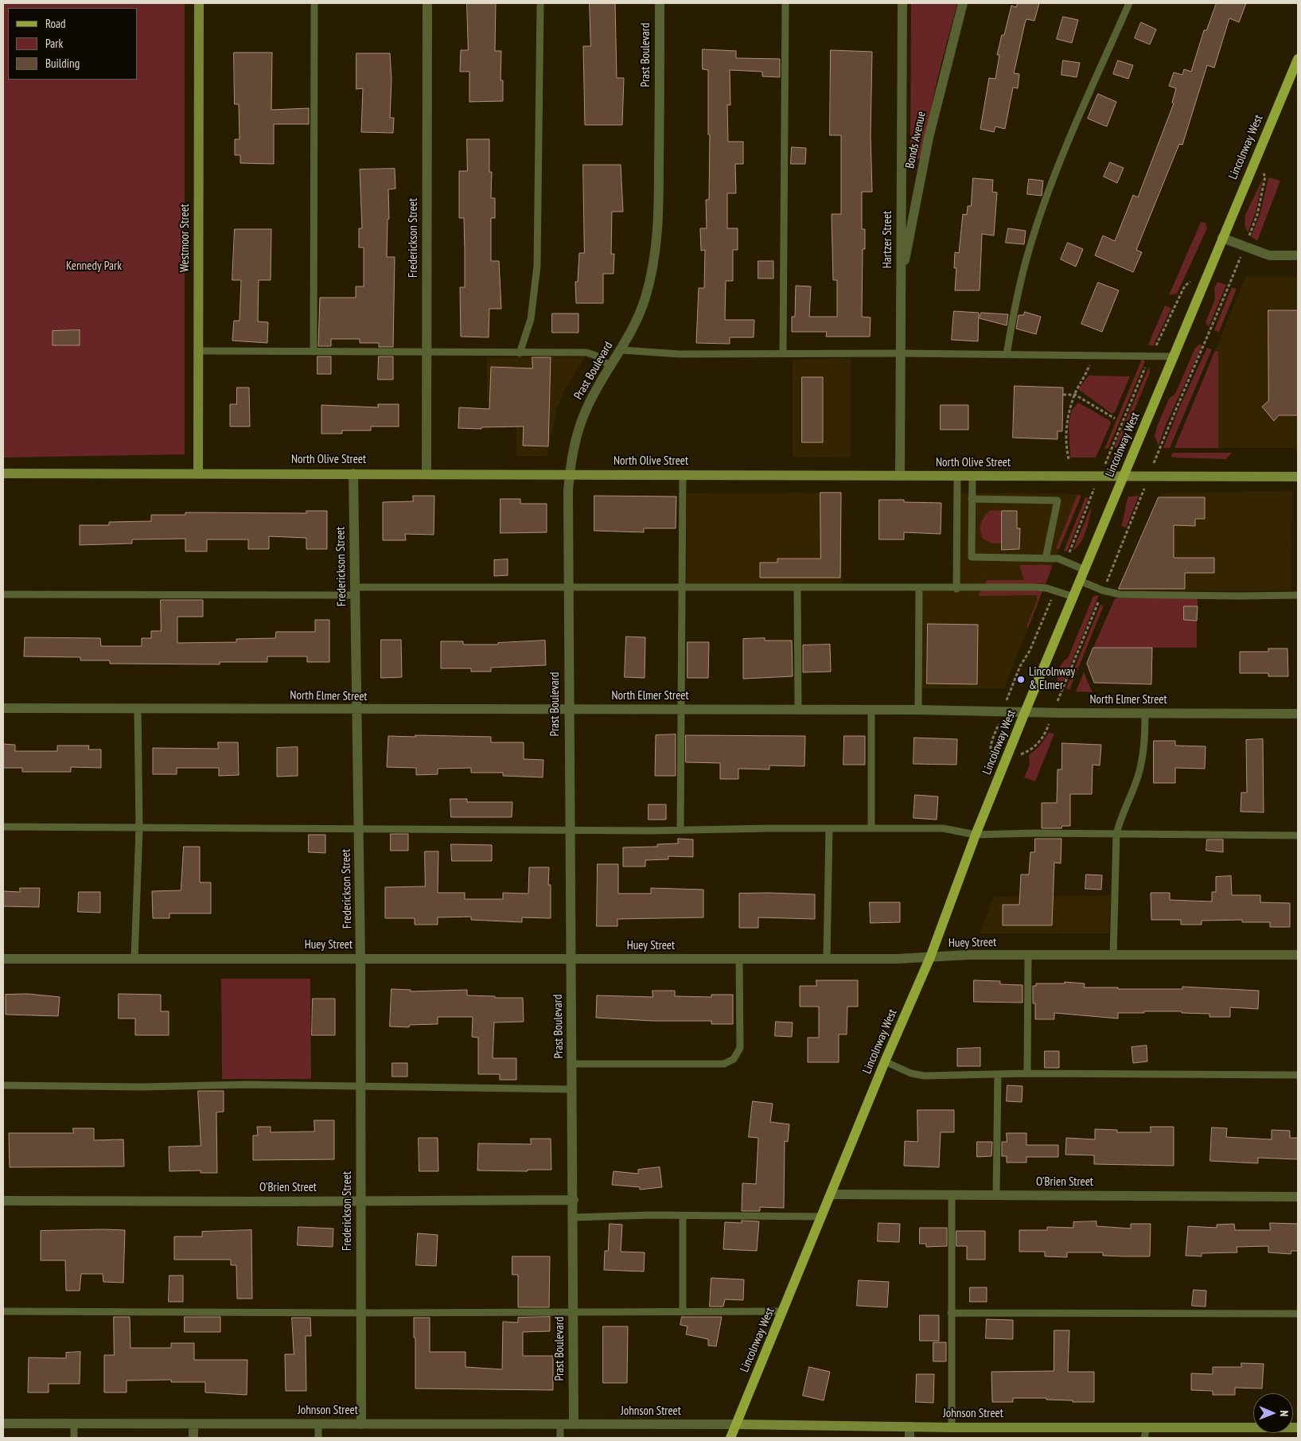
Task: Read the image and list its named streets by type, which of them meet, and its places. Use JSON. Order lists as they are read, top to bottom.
{
  "streets": {
    "main road": ["Lincolnway West"],
    "street": [
      "Prast Boulevard",
      "Bonds Avenue",
      "Westmoor Street",
      "Frederickson Street",
      "Hartzer Street",
      "North Olive Street",
      "North Elmer Street",
      "Huey Street",
      "O'Brien Street",
      "Johnson Street"
    ]
  },
  "crossings": [
    ["Prast Boulevard", "North Olive Street"],
    ["Prast Boulevard", "North Elmer Street"],
    ["Prast Boulevard", "Huey Street"],
    ["Prast Boulevard", "O'Brien Street"],
    ["Prast Boulevard", "Johnson Street"],
    ["Bonds Avenue", "Hartzer Street"],
    ["Lincolnway West", "North Olive Street"],
    ["Lincolnway West", "North Elmer Street"],
    ["Lincolnway West", "Huey Street"],
    ["Lincolnway West", "O'Brien Street"],
    ["Lincolnway West", "Johnson Street"],
    ["Westmoor Street", "North Olive Street"],
    ["Frederickson Street", "North Olive Street"],
    ["Frederickson Street", "North Elmer Street"],
    ["Frederickson Street", "Huey Street"],
    ["Frederickson Street", "O'Brien Street"],
    ["Frederickson Street", "Johnson Street"],
    ["Hartzer Street", "North Olive Street"]
  ],
  "parks": ["Kennedy Park"],
  "places": ["Lincolnway & Elmer"],
  "legend": ["Road", "Park", "Building"],
  "north": "right"
}
